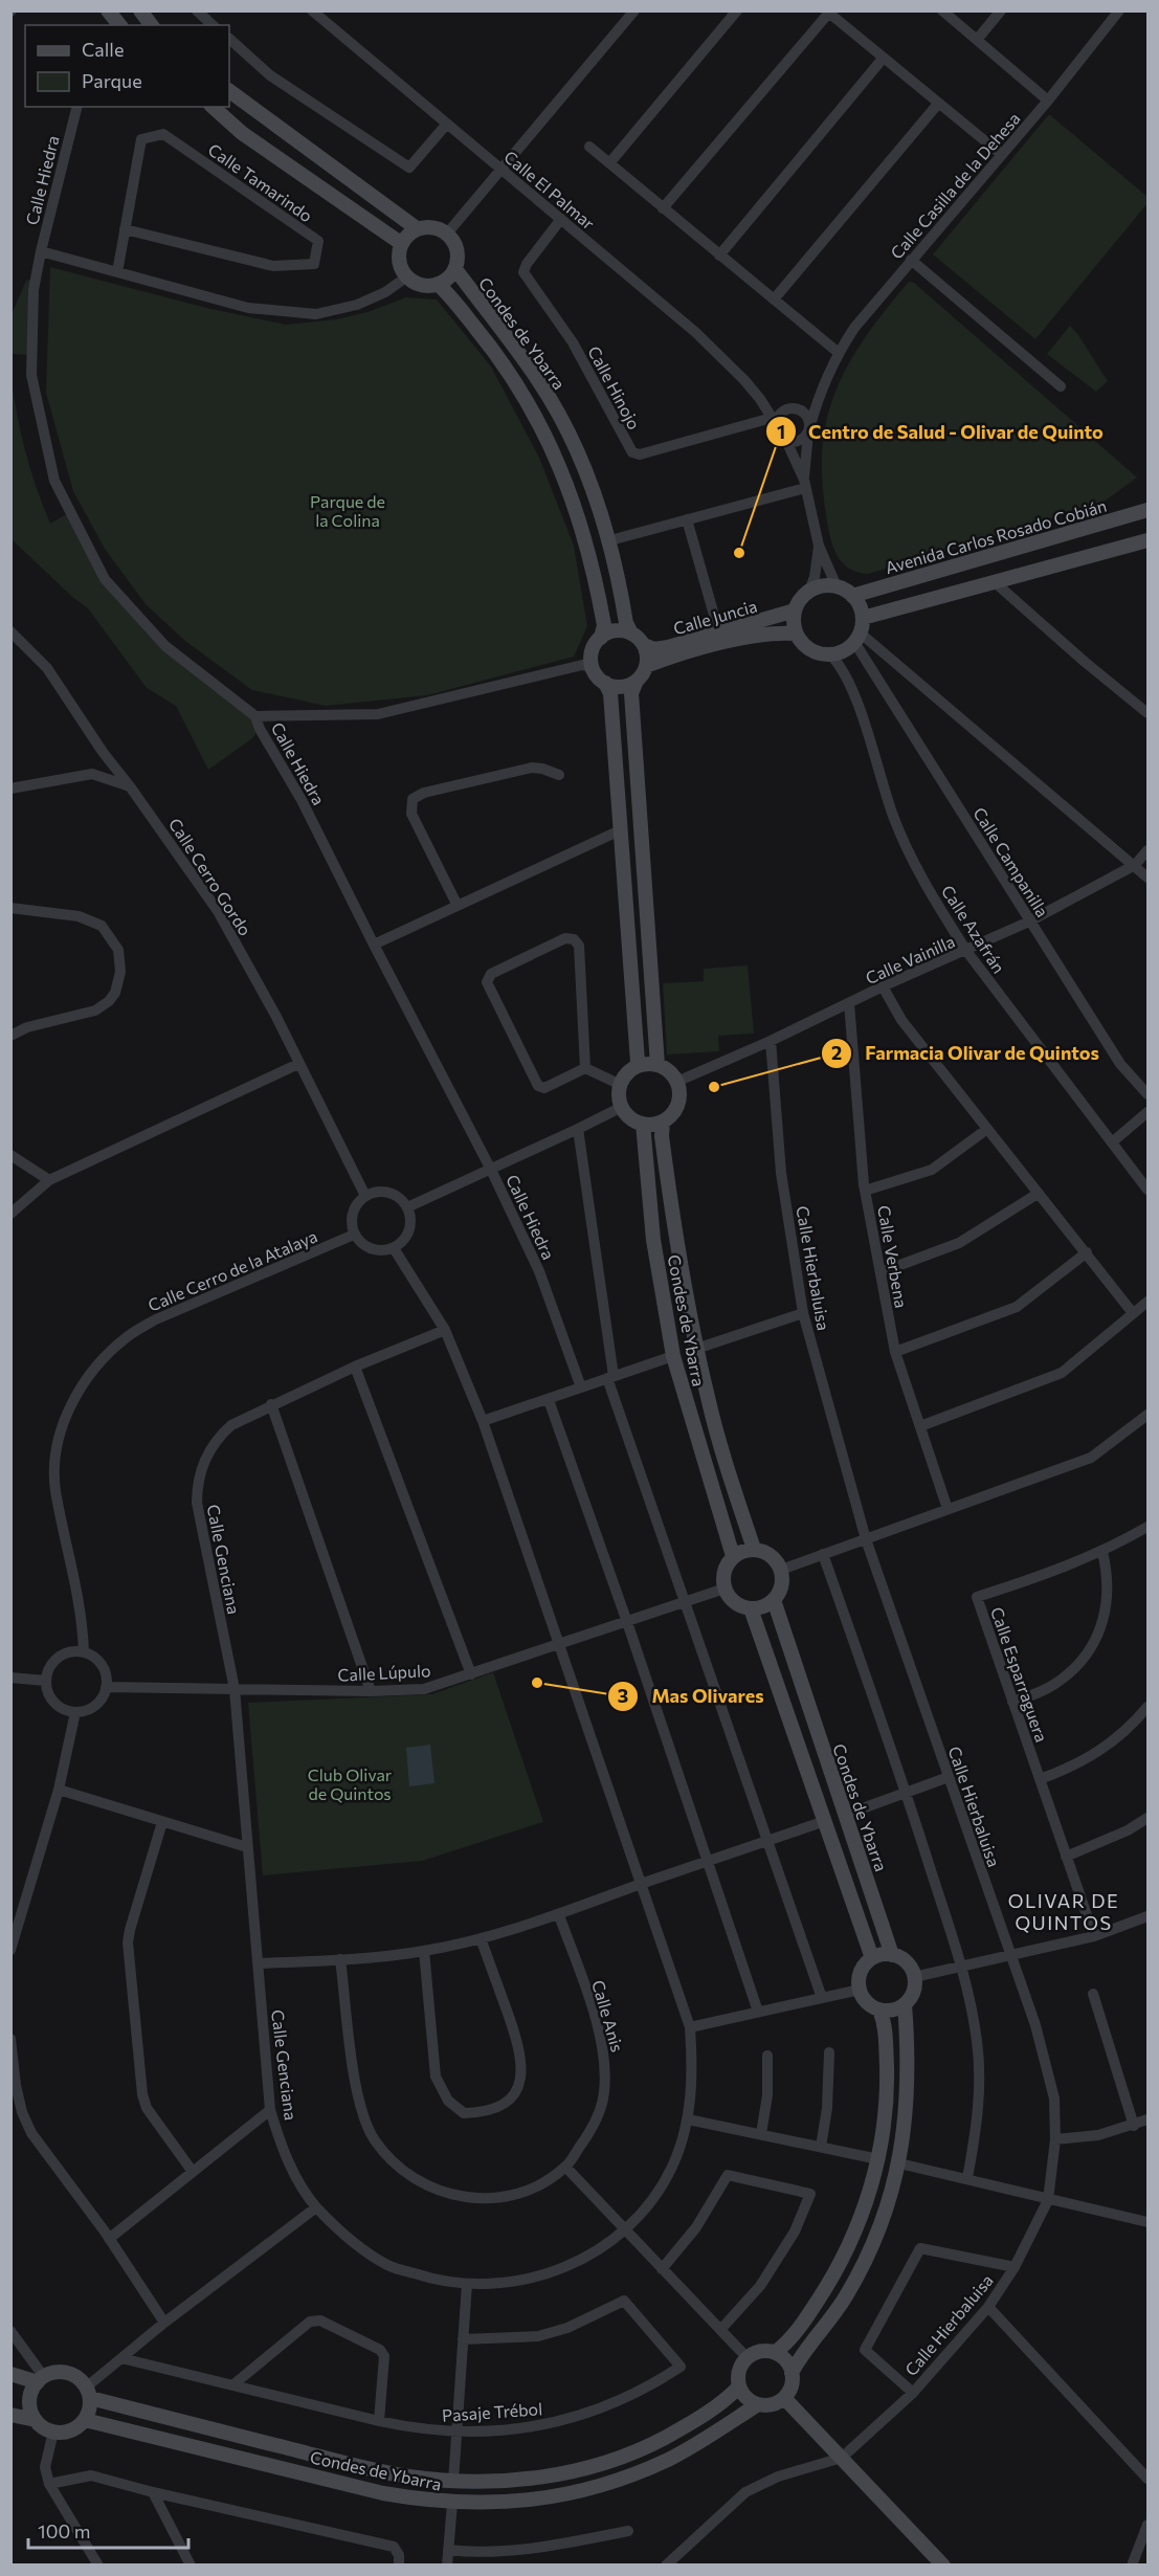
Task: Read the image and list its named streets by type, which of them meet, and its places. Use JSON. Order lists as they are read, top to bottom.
{
  "streets": {
    "main road": ["Condes de Ybarra", "Avenida Carlos Rosado Cobián", "Calle Juncia"],
    "street": [
      "Calle Hiedra",
      "Calle Tamarindo",
      "Calle Casilla de la Dehesa",
      "Calle El Palmar",
      "Calle Hinojo",
      "Calle Campanilla",
      "Calle Cerro Gordo",
      "Calle Azafrán",
      "Calle Vainilla",
      "Calle Verbena",
      "Calle Hierbaluisa",
      "Calle Cerro de la Atalaya",
      "Calle Genciana",
      "Calle Lúpulo",
      "Calle Esparraguera",
      "Calle Anis",
      "Pasaje Trébol"
    ]
  },
  "crossings": [
    ["Calle Casilla de la Dehesa", "Calle El Palmar"],
    ["Calle Casilla de la Dehesa", "Calle Hinojo"],
    ["Calle El Palmar", "Calle Hinojo"],
    ["Condes de Ybarra", "Calle Juncia"],
    ["Condes de Ybarra", "Calle Vainilla"],
    ["Condes de Ybarra", "Calle Lúpulo"],
    ["Avenida Carlos Rosado Cobián", "Calle Juncia"],
    ["Avenida Carlos Rosado Cobián", "Calle Campanilla"],
    ["Avenida Carlos Rosado Cobián", "Calle Azafrán"],
    ["Calle Juncia", "Calle Campanilla"],
    ["Calle Juncia", "Calle Azafrán"],
    ["Calle Campanilla", "Calle Azafrán"],
    ["Calle Campanilla", "Calle Vainilla"],
    ["Calle Cerro Gordo", "Calle Cerro de la Atalaya"],
    ["Calle Cerro Gordo", "Calle Genciana"],
    ["Calle Azafrán", "Calle Vainilla"],
    ["Calle Vainilla", "Calle Verbena"],
    ["Calle Vainilla", "Calle Hierbaluisa"],
    ["Calle Cerro de la Atalaya", "Calle Genciana"],
    ["Calle Cerro de la Atalaya", "Calle Lúpulo"],
    ["Calle Genciana", "Calle Lúpulo"]
  ],
  "districts": ["OLIVAR DE QUINTOS"],
  "parks": ["Parque de la Colina", "Club Olivar de Quintos"],
  "places": ["Centro de Salud - Olivar de Quinto", "Farmacia Olivar de Quintos", "Mas Olivares"],
  "legend": ["Calle", "Parque"],
  "scale_bar": "100 m"
}
